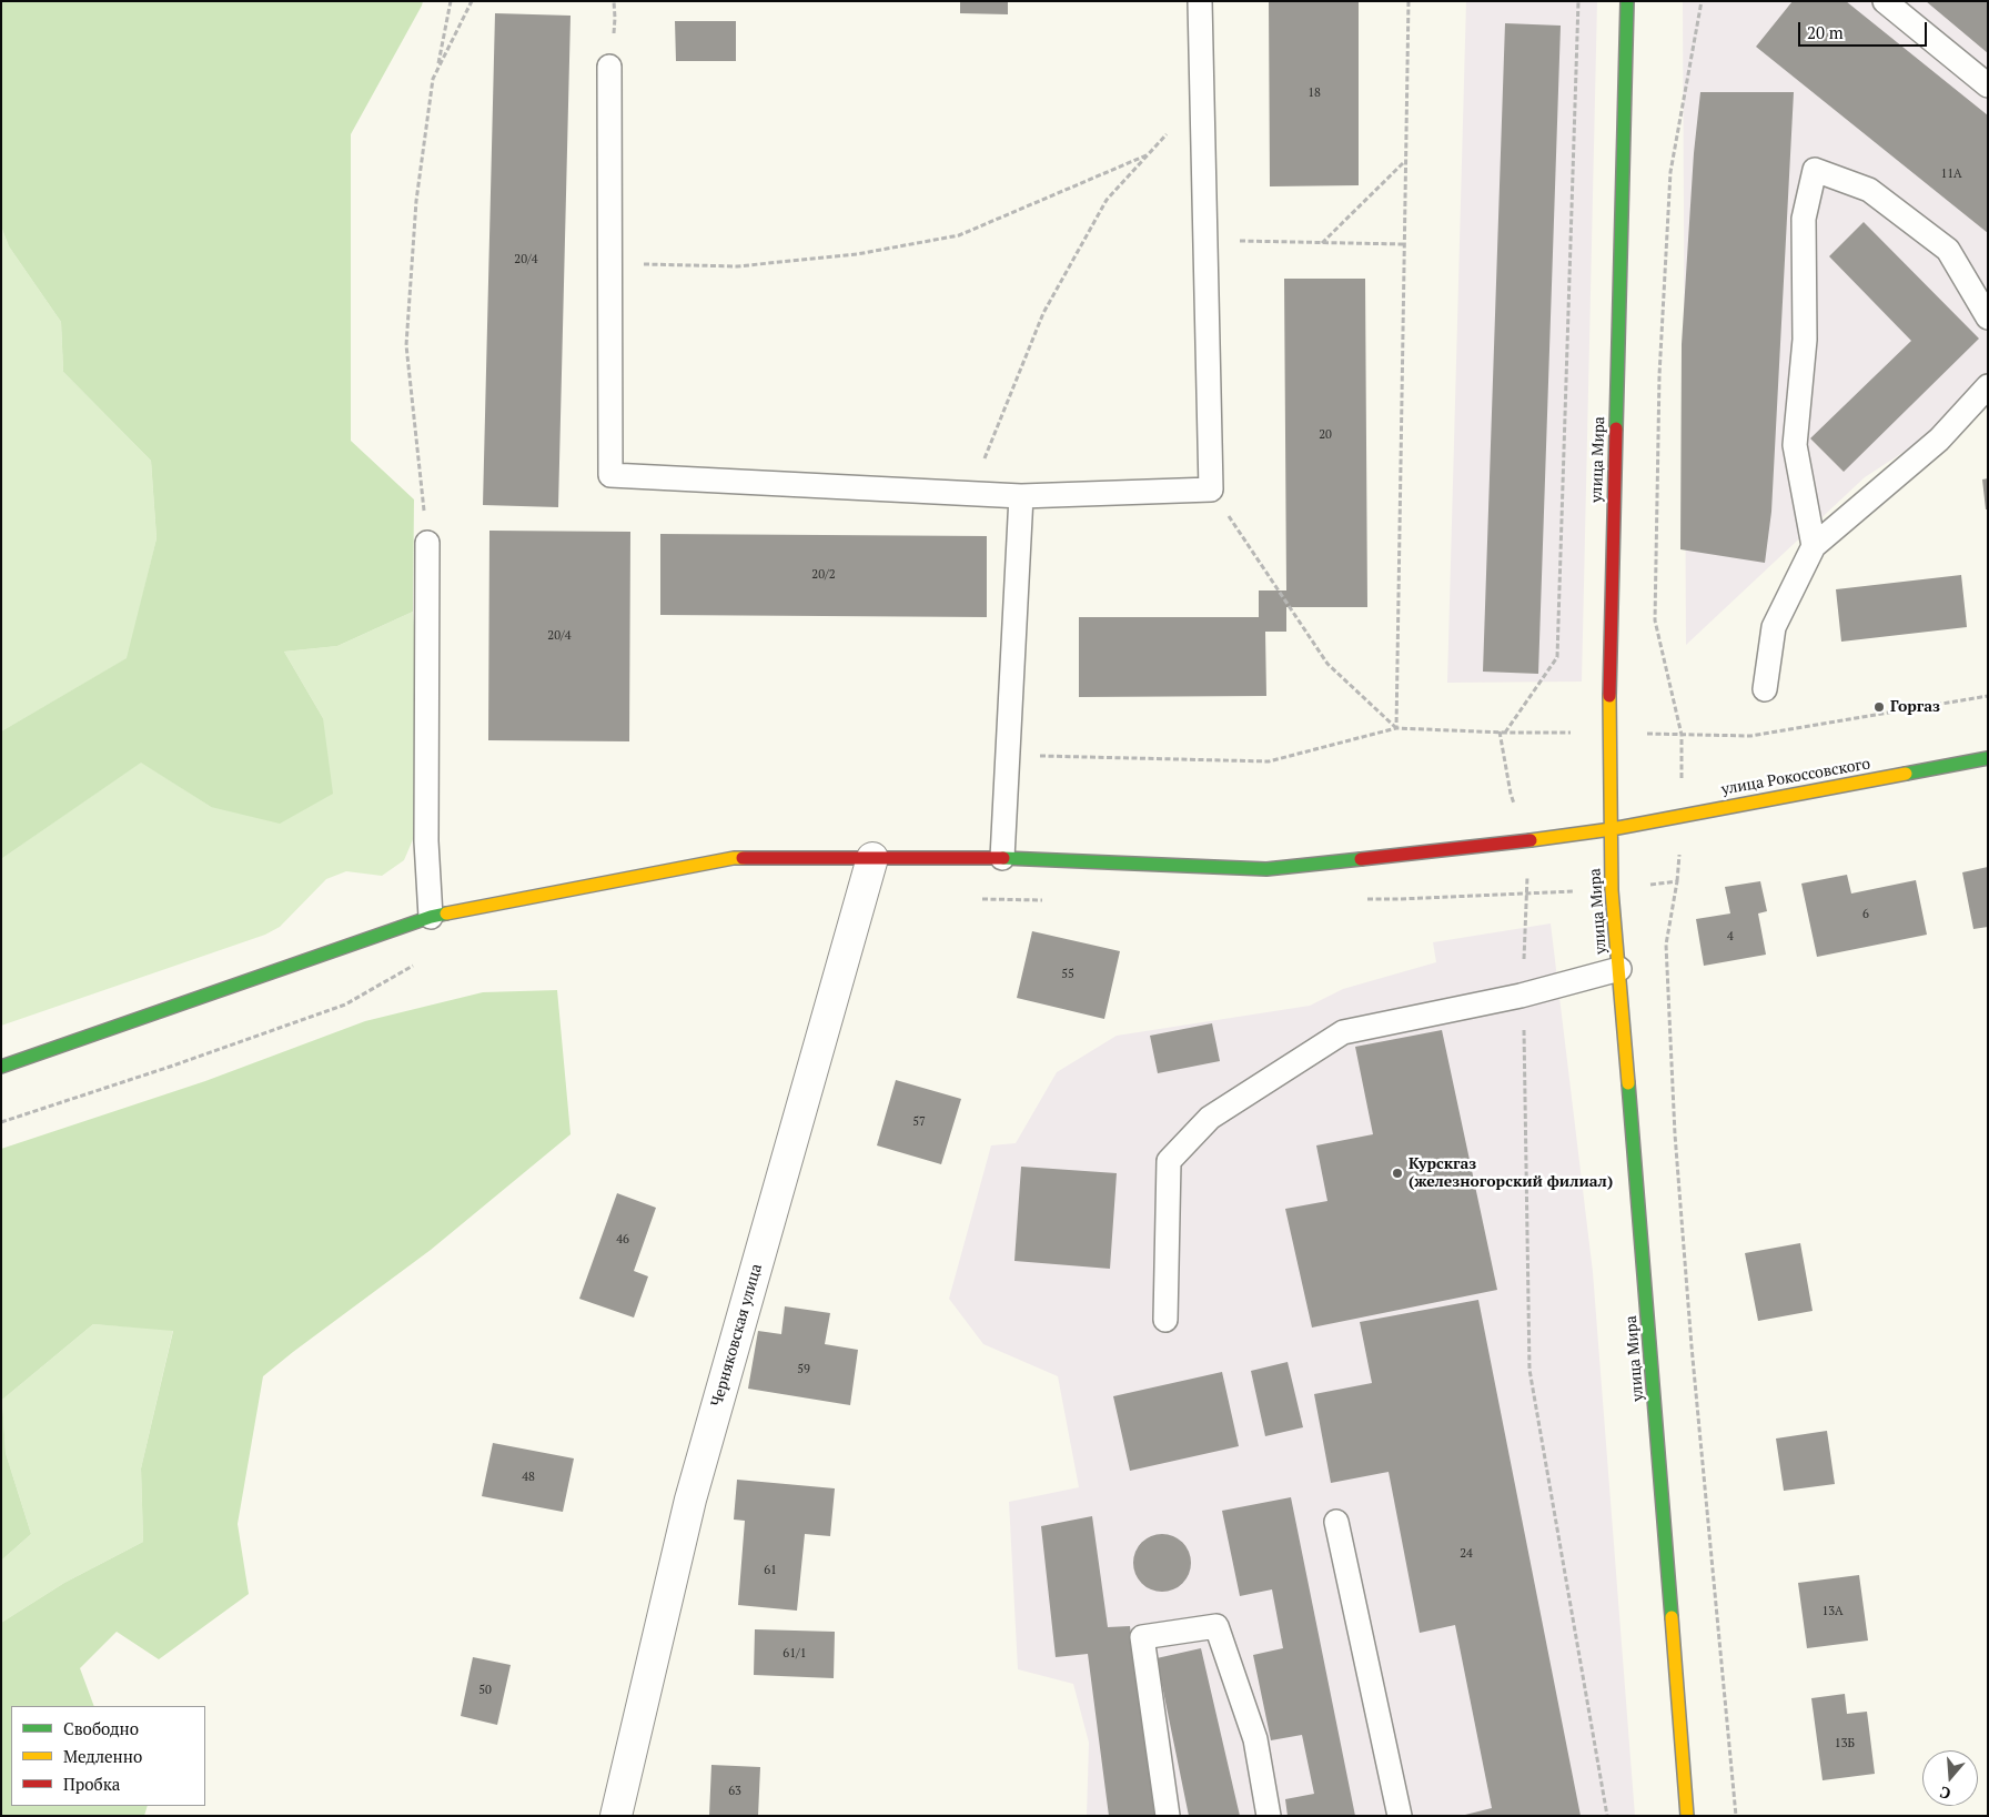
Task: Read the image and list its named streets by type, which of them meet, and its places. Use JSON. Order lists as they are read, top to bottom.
{
  "streets": {
    "main road": ["улица Мира", "улица Рокоссовского"],
    "street": ["Черняковская улица"]
  },
  "crossings": [
    ["улица Мира", "улица Рокоссовского"],
    ["улица Рокоссовского", "Черняковская улица"]
  ],
  "places": ["Горгаз", "Курскгаз (железногорский филиал)"],
  "house_numbers": [
    "18",
    "11А",
    "20/4",
    "20",
    "20/2",
    "20/4",
    "6",
    "4",
    "55",
    "57",
    "46",
    "59",
    "48",
    "24",
    "61",
    "13А",
    "61/1",
    "50",
    "13Б",
    "63"
  ],
  "legend": ["Свободно", "Медленно", "Пробка"],
  "scale_bar": "20 m",
  "north": "bottom"
}
